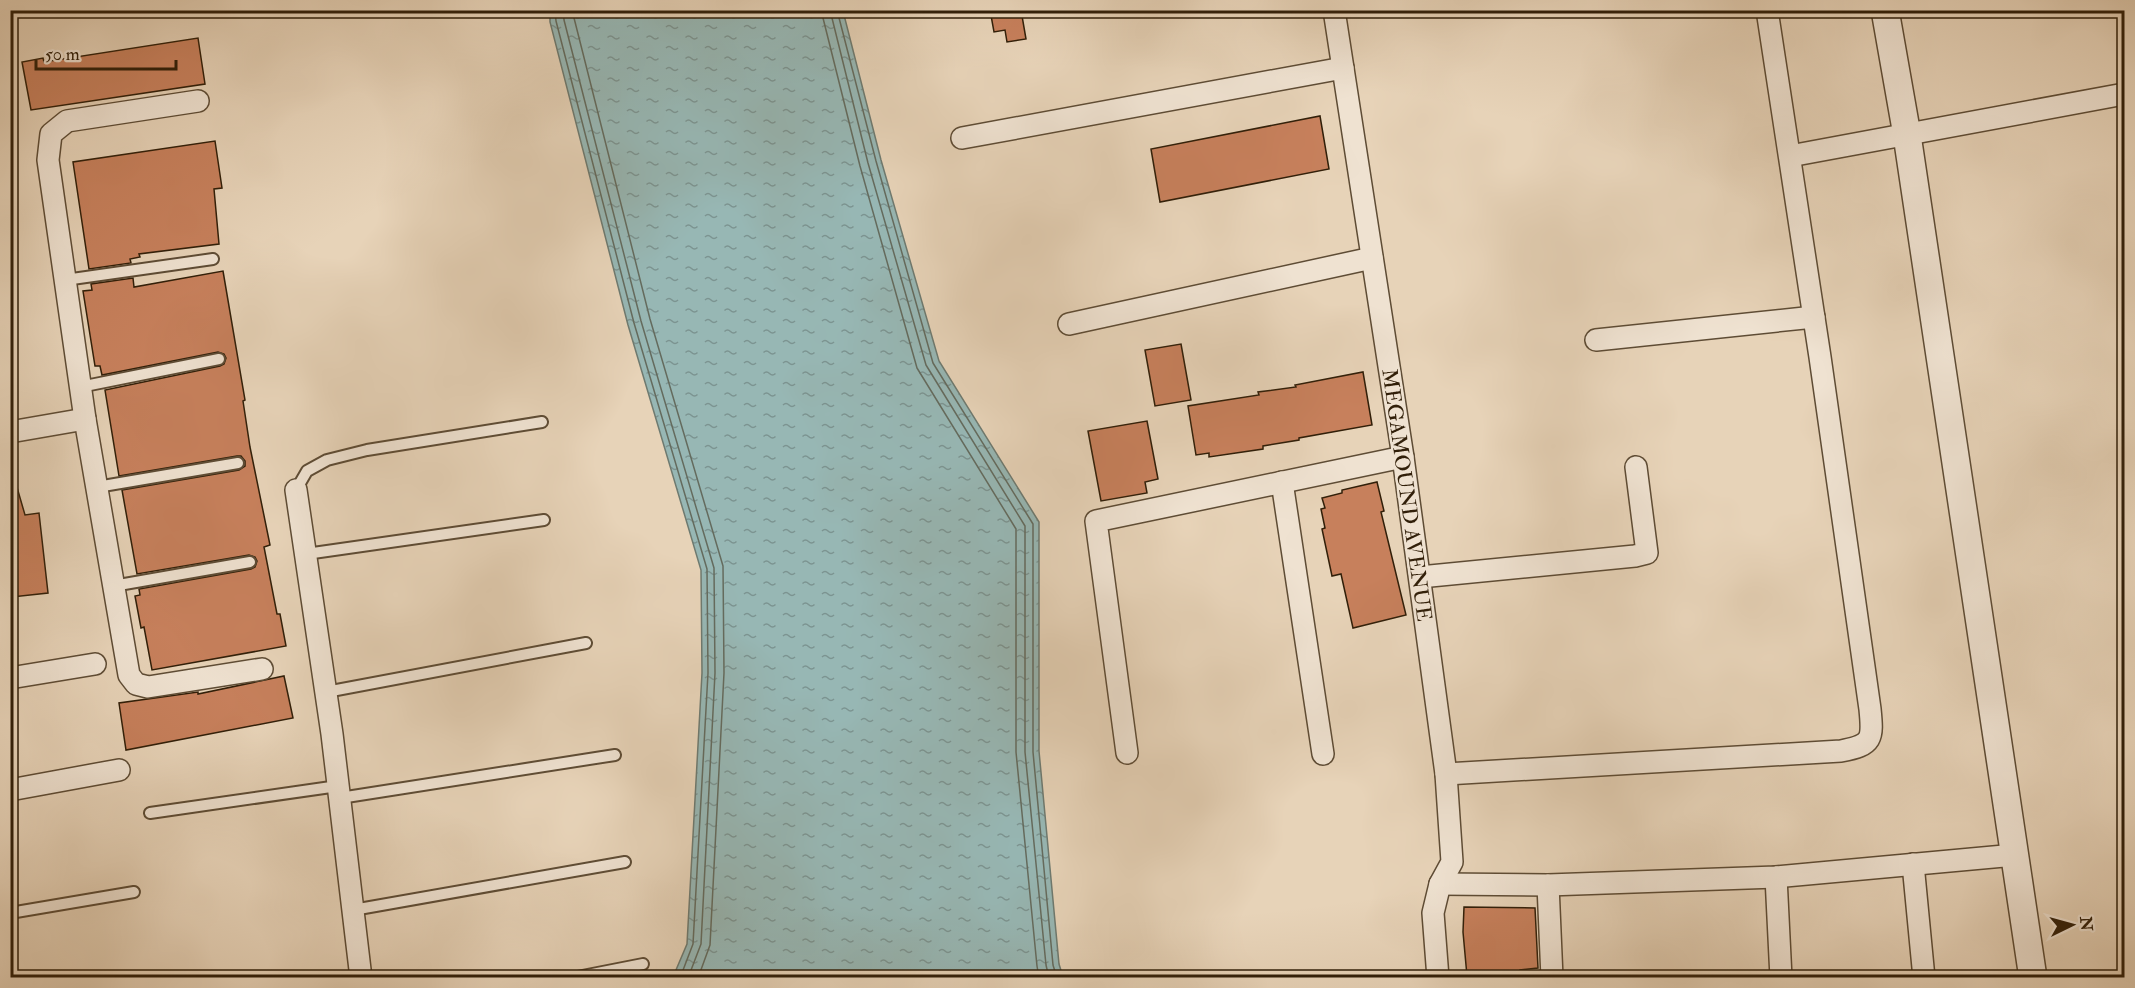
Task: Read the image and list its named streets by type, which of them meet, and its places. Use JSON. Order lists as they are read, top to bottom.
{
  "streets": {
    "street": ["MEGAMOUND AVENUE"]
  },
  "scale_bar": "50 m",
  "north": "right"
}
